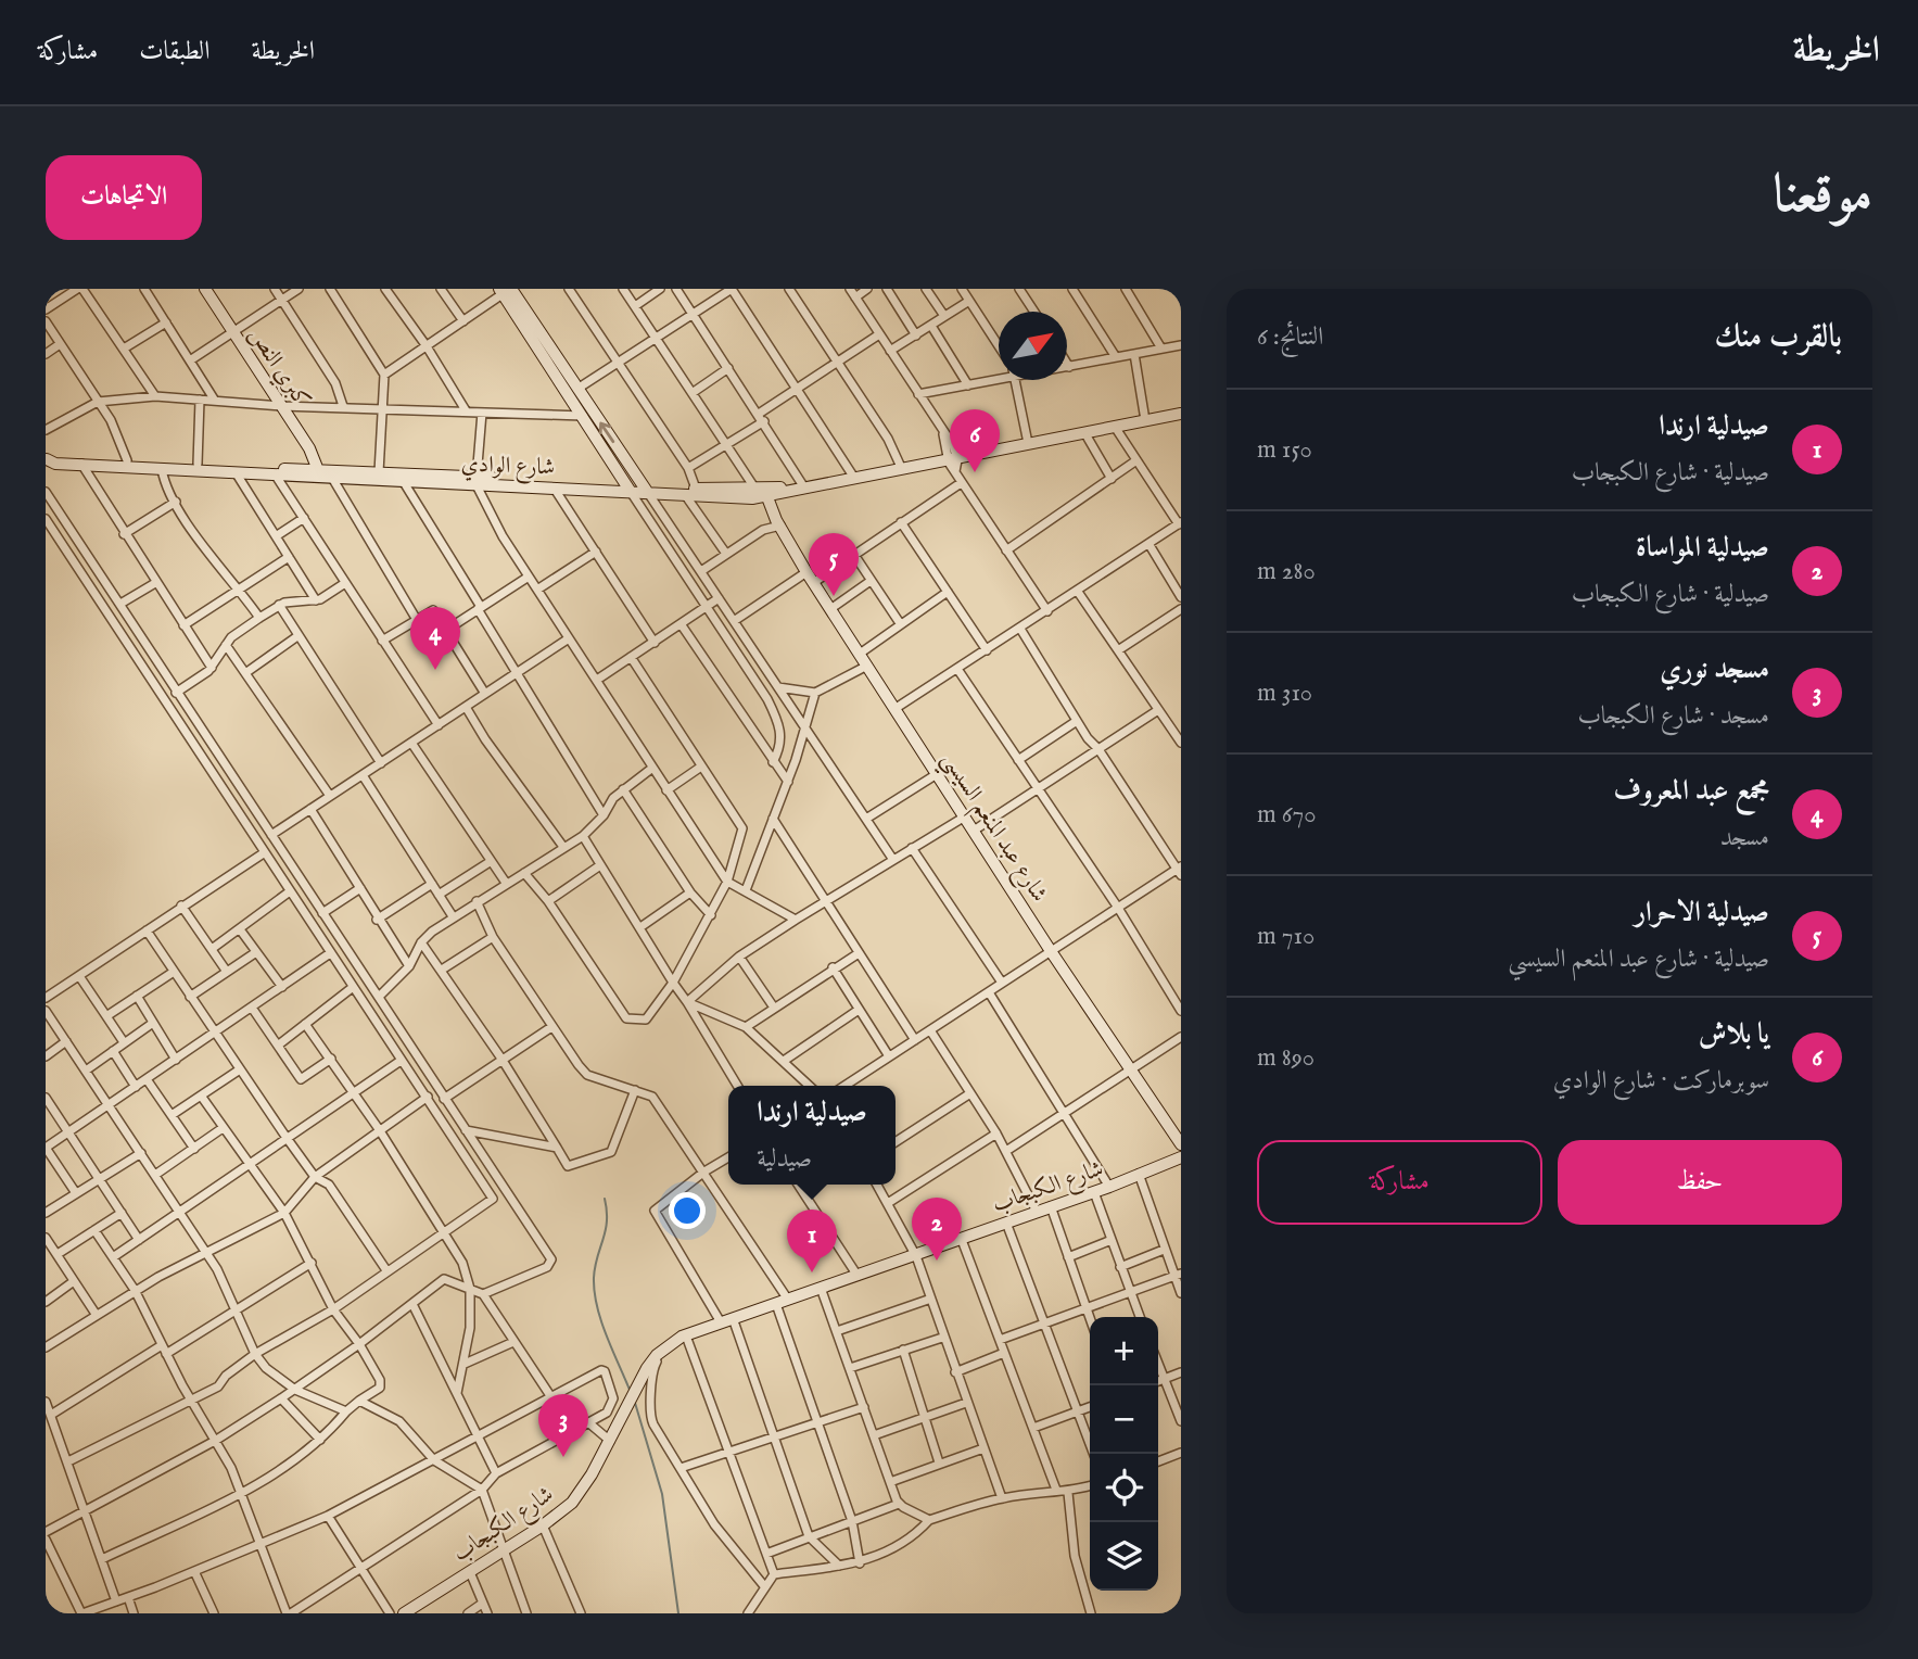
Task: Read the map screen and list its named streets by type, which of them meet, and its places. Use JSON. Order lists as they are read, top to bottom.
{
  "streets": {
    "main road": [
      "كبري النص",
      "شارع الوادي",
      "شارع عبد المنعم السيسي",
      "شارع الكبجاب"
    ]
  },
  "crossings": [
    ["كبري النص", "شارع الوادي"],
    ["شارع الوادي", "شارع عبد المنعم السيسي"]
  ],
  "north": "top right",
  "page": {
    "header": "الخريطة",
    "nav": ["الخريطة", "الطبقات", "مشاركة"],
    "title": "موقعنا",
    "buttons": [
      "الاتجاهات",
      ["حفظ", "مشاركة"]
    ],
    "heading": ["بالقرب منك", "النتائج: 6"],
    "list": [
      {
        "mark": "1",
        "name": "صيدلية ارندا",
        "note": "صيدلية · شارع الكبجاب",
        "value": "150 m"
      },
      {
        "mark": "2",
        "name": "صيدلية المواساة",
        "note": "صيدلية · شارع الكبجاب",
        "value": "280 m"
      },
      {
        "mark": "3",
        "name": "مسجد نوري",
        "note": "مسجد · شارع الكبجاب",
        "value": "310 m"
      },
      {
        "mark": "4",
        "name": "مجمع عبد المعروف",
        "note": "مسجد",
        "value": "670 m"
      },
      {
        "mark": "5",
        "name": "صيدلية الاحرار",
        "note": "صيدلية · شارع عبد المنعم السيسي",
        "value": "710 m"
      },
      {
        "mark": "6",
        "name": "يا بلاش",
        "note": "سوبرماركت · شارع الوادي",
        "value": "890 m"
      }
    ],
    "pins": [
      "6",
      "5",
      "4",
      "2",
      "1",
      "3"
    ],
    "popup": ["صيدلية ارندا", "صيدلية"],
    "map_buttons": ["+", "−"]
  }
}
